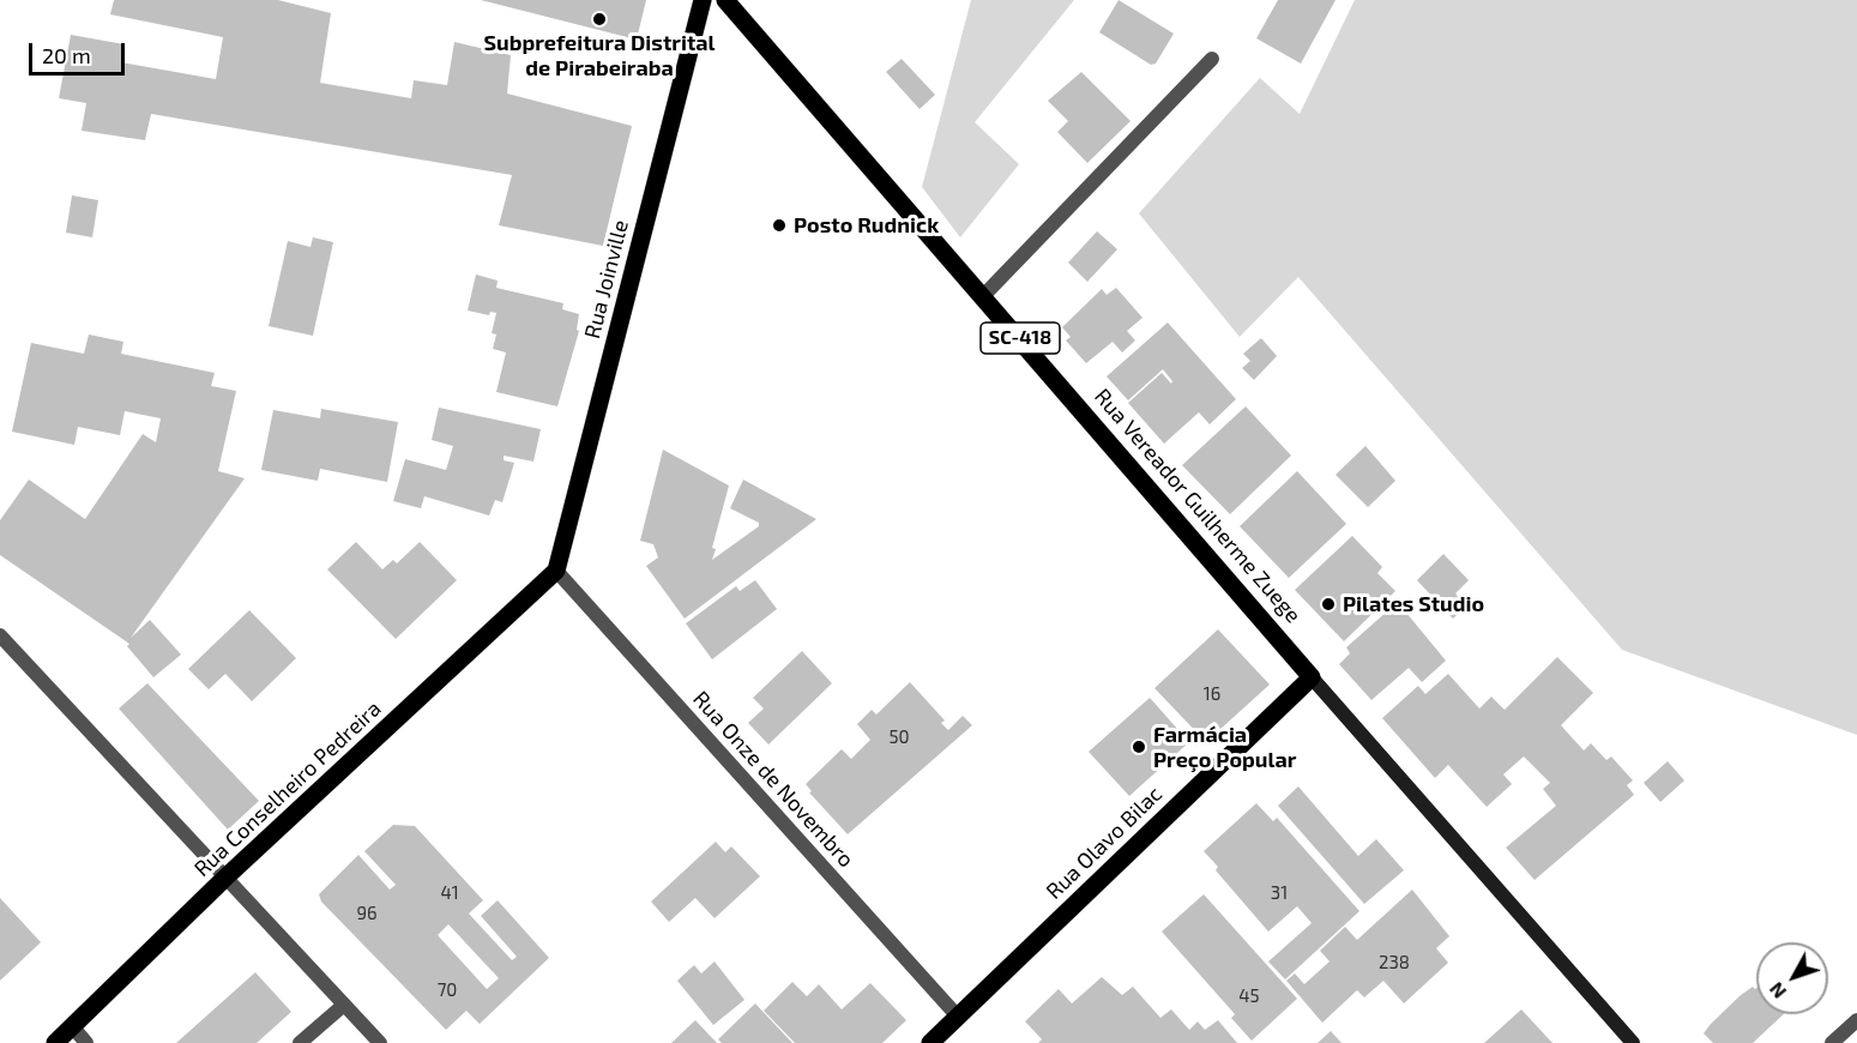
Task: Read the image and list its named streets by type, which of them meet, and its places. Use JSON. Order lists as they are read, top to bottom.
{
  "streets": {
    "main road": [
      "Rua Joinville",
      "SC-418",
      "Rua Vereador Guilherme Zuege",
      "Rua Conselheiro Pedreira",
      "Rua Olavo Bilac"
    ],
    "street": ["Rua Onze de Novembro"]
  },
  "crossings": [
    ["Rua Joinville", "Rua Onze de Novembro"],
    ["Rua Joinville", "Rua Conselheiro Pedreira"],
    ["Rua Vereador Guilherme Zuege", "Rua Olavo Bilac"],
    ["Rua Onze de Novembro", "Rua Conselheiro Pedreira"],
    ["Rua Onze de Novembro", "Rua Olavo Bilac"]
  ],
  "places": [
    "Subprefeitura Distrital de Pirabeiraba",
    "Posto Rudnick",
    "Pilates Studio",
    "Farmácia Preço Popular"
  ],
  "house_numbers": [
    "16",
    "50",
    "41",
    "31",
    "96",
    "238",
    "70",
    "45"
  ],
  "scale_bar": "20 m",
  "north": "bottom left"
}
